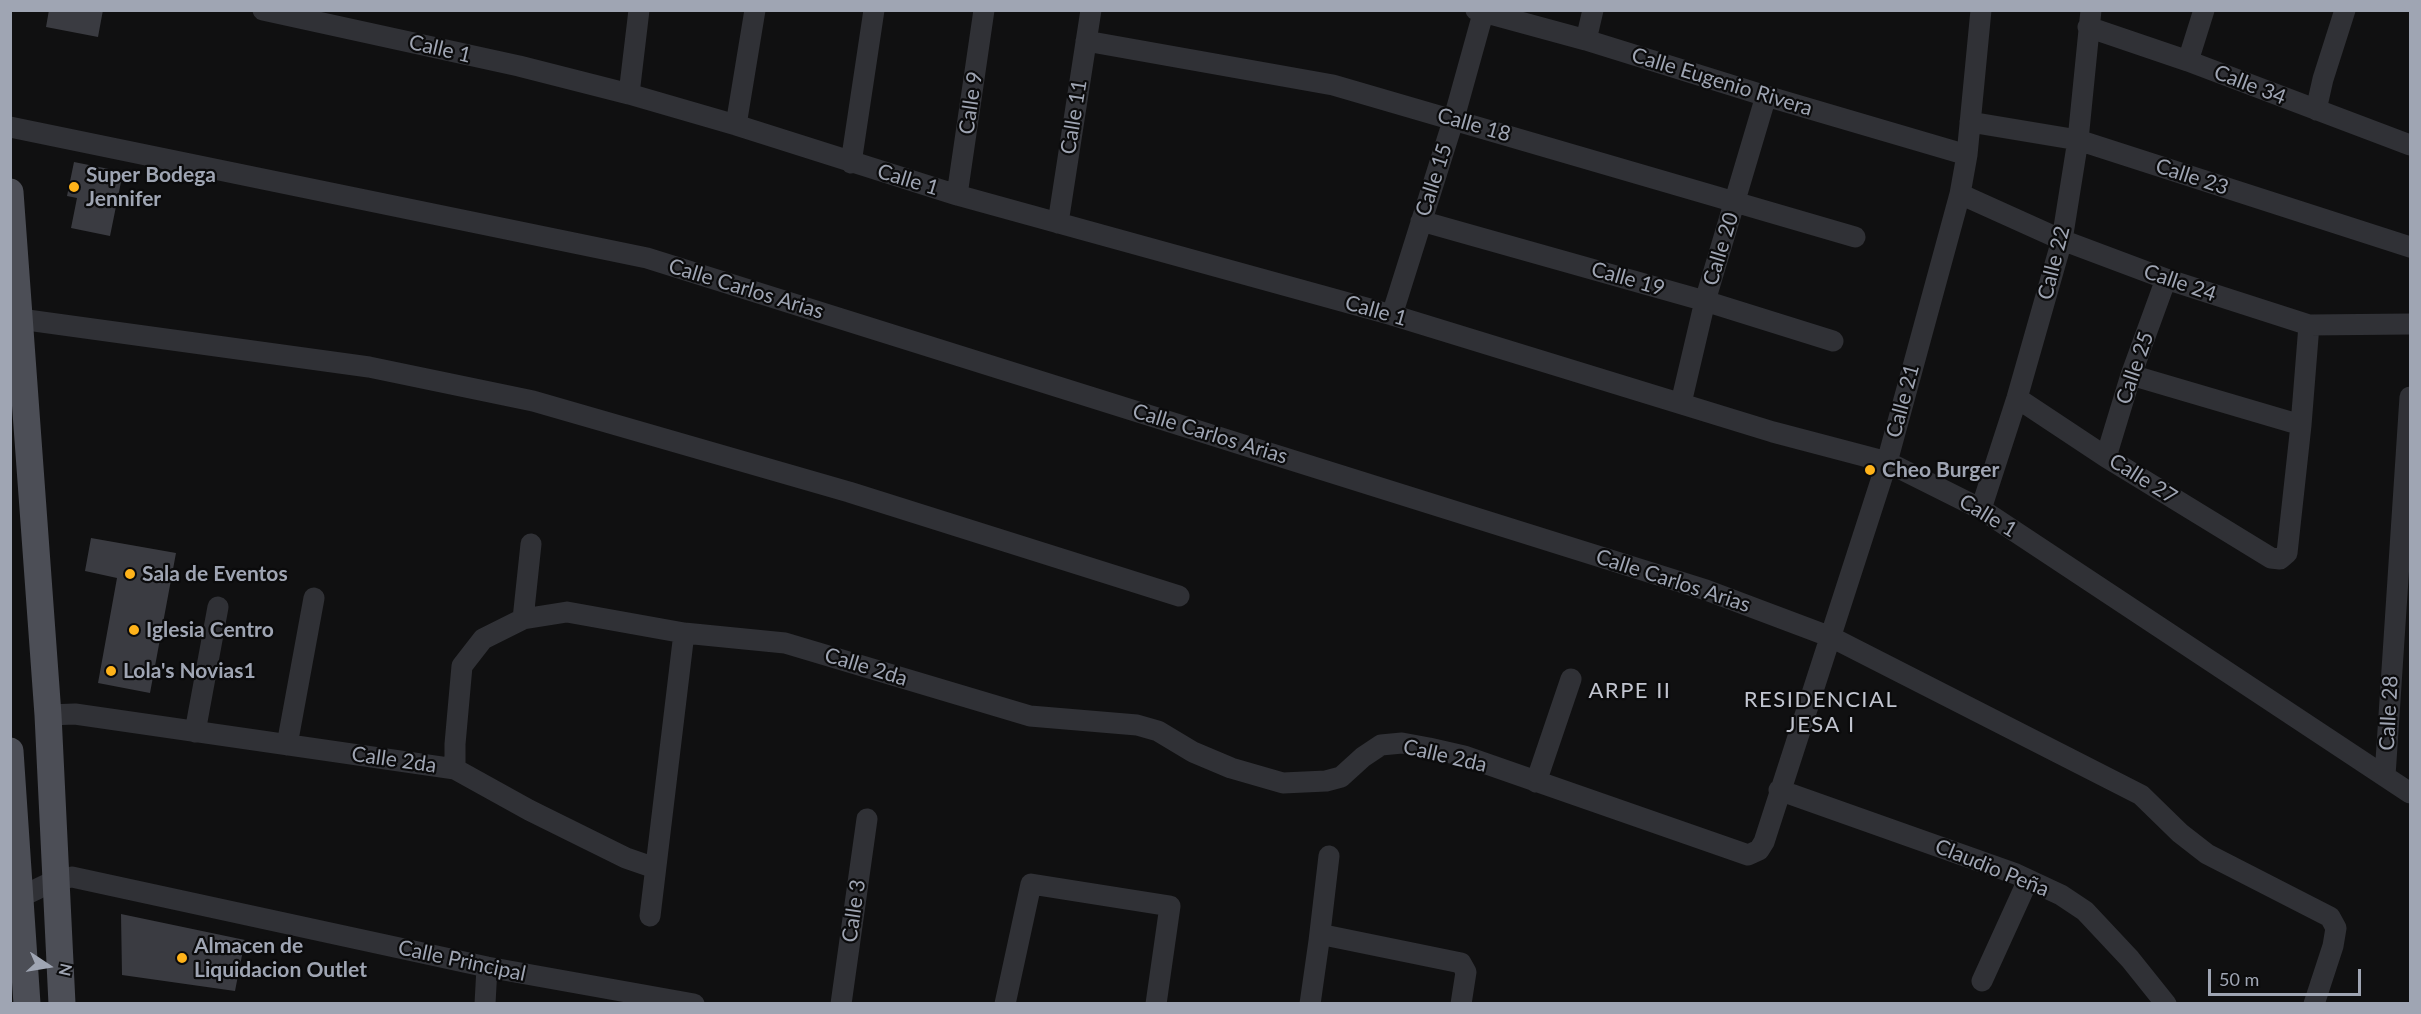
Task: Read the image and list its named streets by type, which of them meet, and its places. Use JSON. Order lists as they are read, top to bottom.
{
  "streets": {
    "street": [
      "Calle 1",
      "Calle Eugenio Rivera",
      "Calle 34",
      "Calle 9",
      "Calle 11",
      "Calle 18",
      "Calle 23",
      "Calle 15",
      "Calle 20",
      "Calle 22",
      "Calle 19",
      "Calle 24",
      "Calle Carlos Arias",
      "Calle 25",
      "Calle 21",
      "Calle 27",
      "Calle 2da",
      "Calle 28",
      "Claudio Peña",
      "Calle 3",
      "Calle Principal"
    ]
  },
  "crossings": [
    ["Calle 1", "Calle 9"],
    ["Calle 1", "Calle 11"],
    ["Calle 1", "Calle 15"],
    ["Calle 1", "Calle 20"],
    ["Calle 1", "Calle 22"],
    ["Calle 1", "Calle 21"],
    ["Calle 1", "Calle 28"],
    ["Calle Eugenio Rivera", "Calle 15"],
    ["Calle Eugenio Rivera", "Calle 20"],
    ["Calle Eugenio Rivera", "Calle 21"],
    ["Calle 34", "Calle 22"],
    ["Calle 11", "Calle 18"],
    ["Calle 18", "Calle 15"],
    ["Calle 18", "Calle 20"],
    ["Calle 23", "Calle 22"],
    ["Calle 23", "Calle 21"],
    ["Calle 15", "Calle 19"],
    ["Calle 20", "Calle 19"],
    ["Calle 22", "Calle 24"],
    ["Calle 22", "Calle 27"],
    ["Calle 24", "Calle 25"],
    ["Calle 24", "Calle 21"],
    ["Calle Carlos Arias", "Calle 21"],
    ["Calle 25", "Calle 27"],
    ["Calle 21", "Calle 2da"],
    ["Calle 21", "Claudio Peña"]
  ],
  "districts": ["ARPE II", "RESIDENCIAL JESA I"],
  "places": [
    "Super Bodega Jennifer",
    "Cheo Burger",
    "Sala de Eventos",
    "Iglesia Centro",
    "Lola's Novias1",
    "Almacen de Liquidacion Outlet"
  ],
  "scale_bar": "50 m",
  "north": "right"
}
